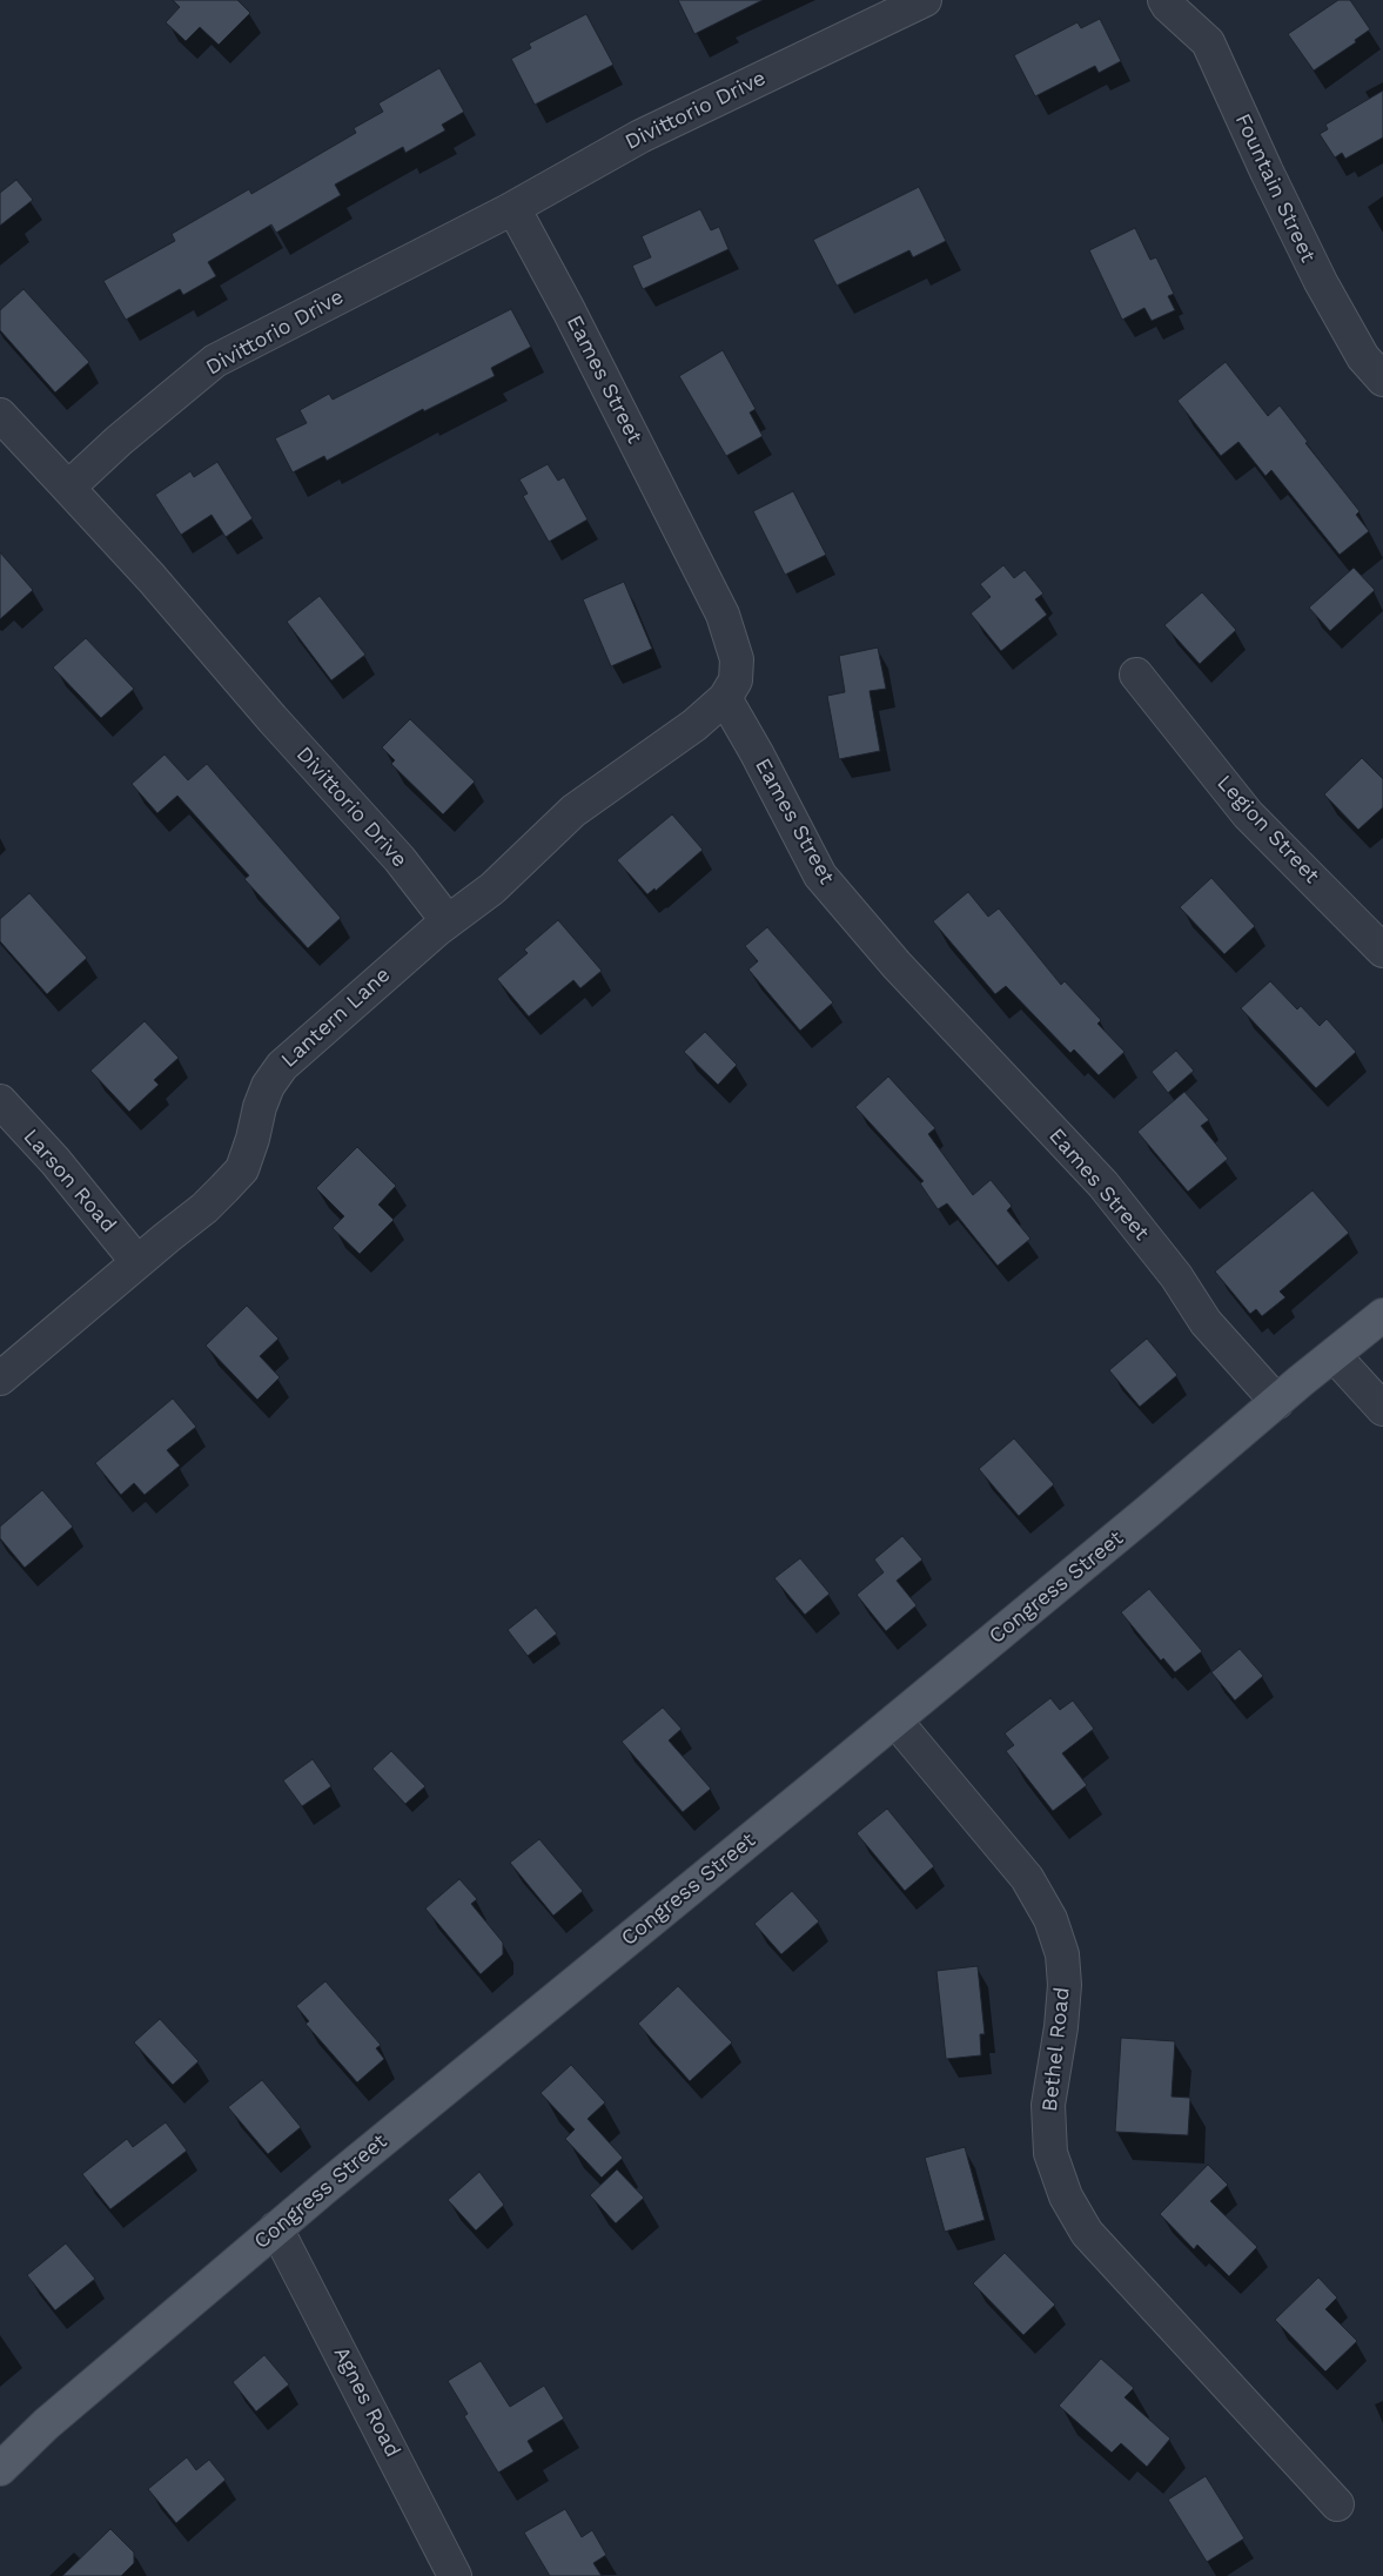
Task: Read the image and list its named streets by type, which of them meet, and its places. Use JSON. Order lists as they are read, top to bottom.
{
  "streets": {
    "main road": ["Congress Street"],
    "street": [
      "Divittorio Drive",
      "Fountain Street",
      "Eames Street",
      "Legion Street",
      "Lantern Lane",
      "Larson Road",
      "Bethel Road",
      "Agnes Road"
    ]
  },
  "crossings": [
    ["Divittorio Drive", "Eames Street"],
    ["Divittorio Drive", "Lantern Lane"],
    ["Eames Street", "Lantern Lane"],
    ["Eames Street", "Congress Street"],
    ["Lantern Lane", "Larson Road"],
    ["Congress Street", "Bethel Road"],
    ["Congress Street", "Agnes Road"]
  ]
}
